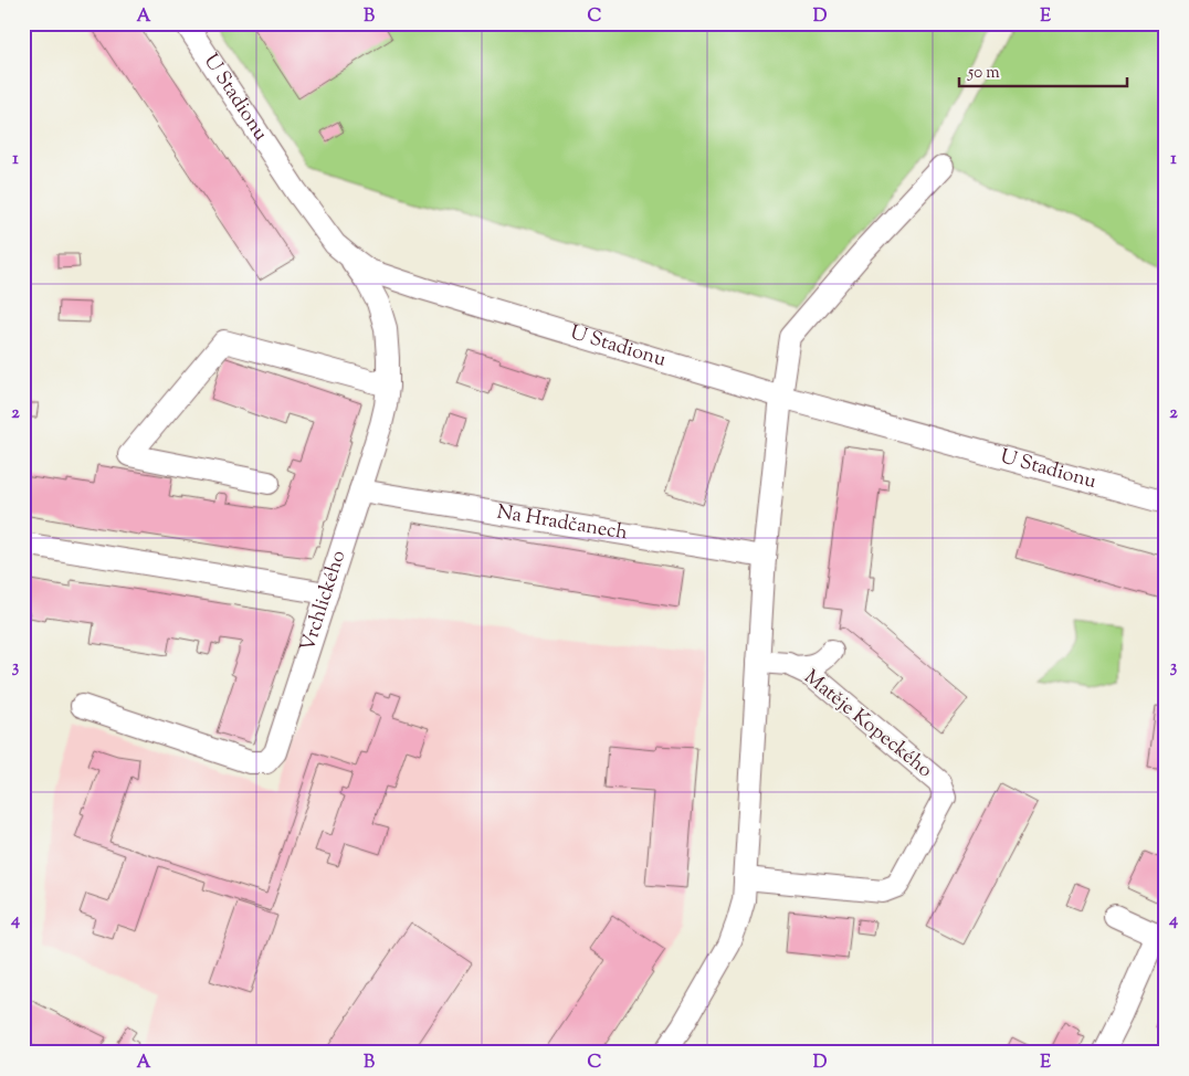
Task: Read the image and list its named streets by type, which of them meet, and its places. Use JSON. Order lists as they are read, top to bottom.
{
  "streets": {
    "street": [
      "U Stadionu",
      "Na Hradčanech",
      "Vrchlického",
      "Matěje Kopeckého"
    ]
  },
  "crossings": [
    ["U Stadionu", "Vrchlického"],
    ["Na Hradčanech", "Vrchlického"]
  ],
  "scale_bar": "50 m",
  "grid": {
    "columns": [
      "A",
      "B",
      "C",
      "D",
      "E"
    ],
    "rows": [
      "1",
      "2",
      "3",
      "4"
    ]
  }
}
